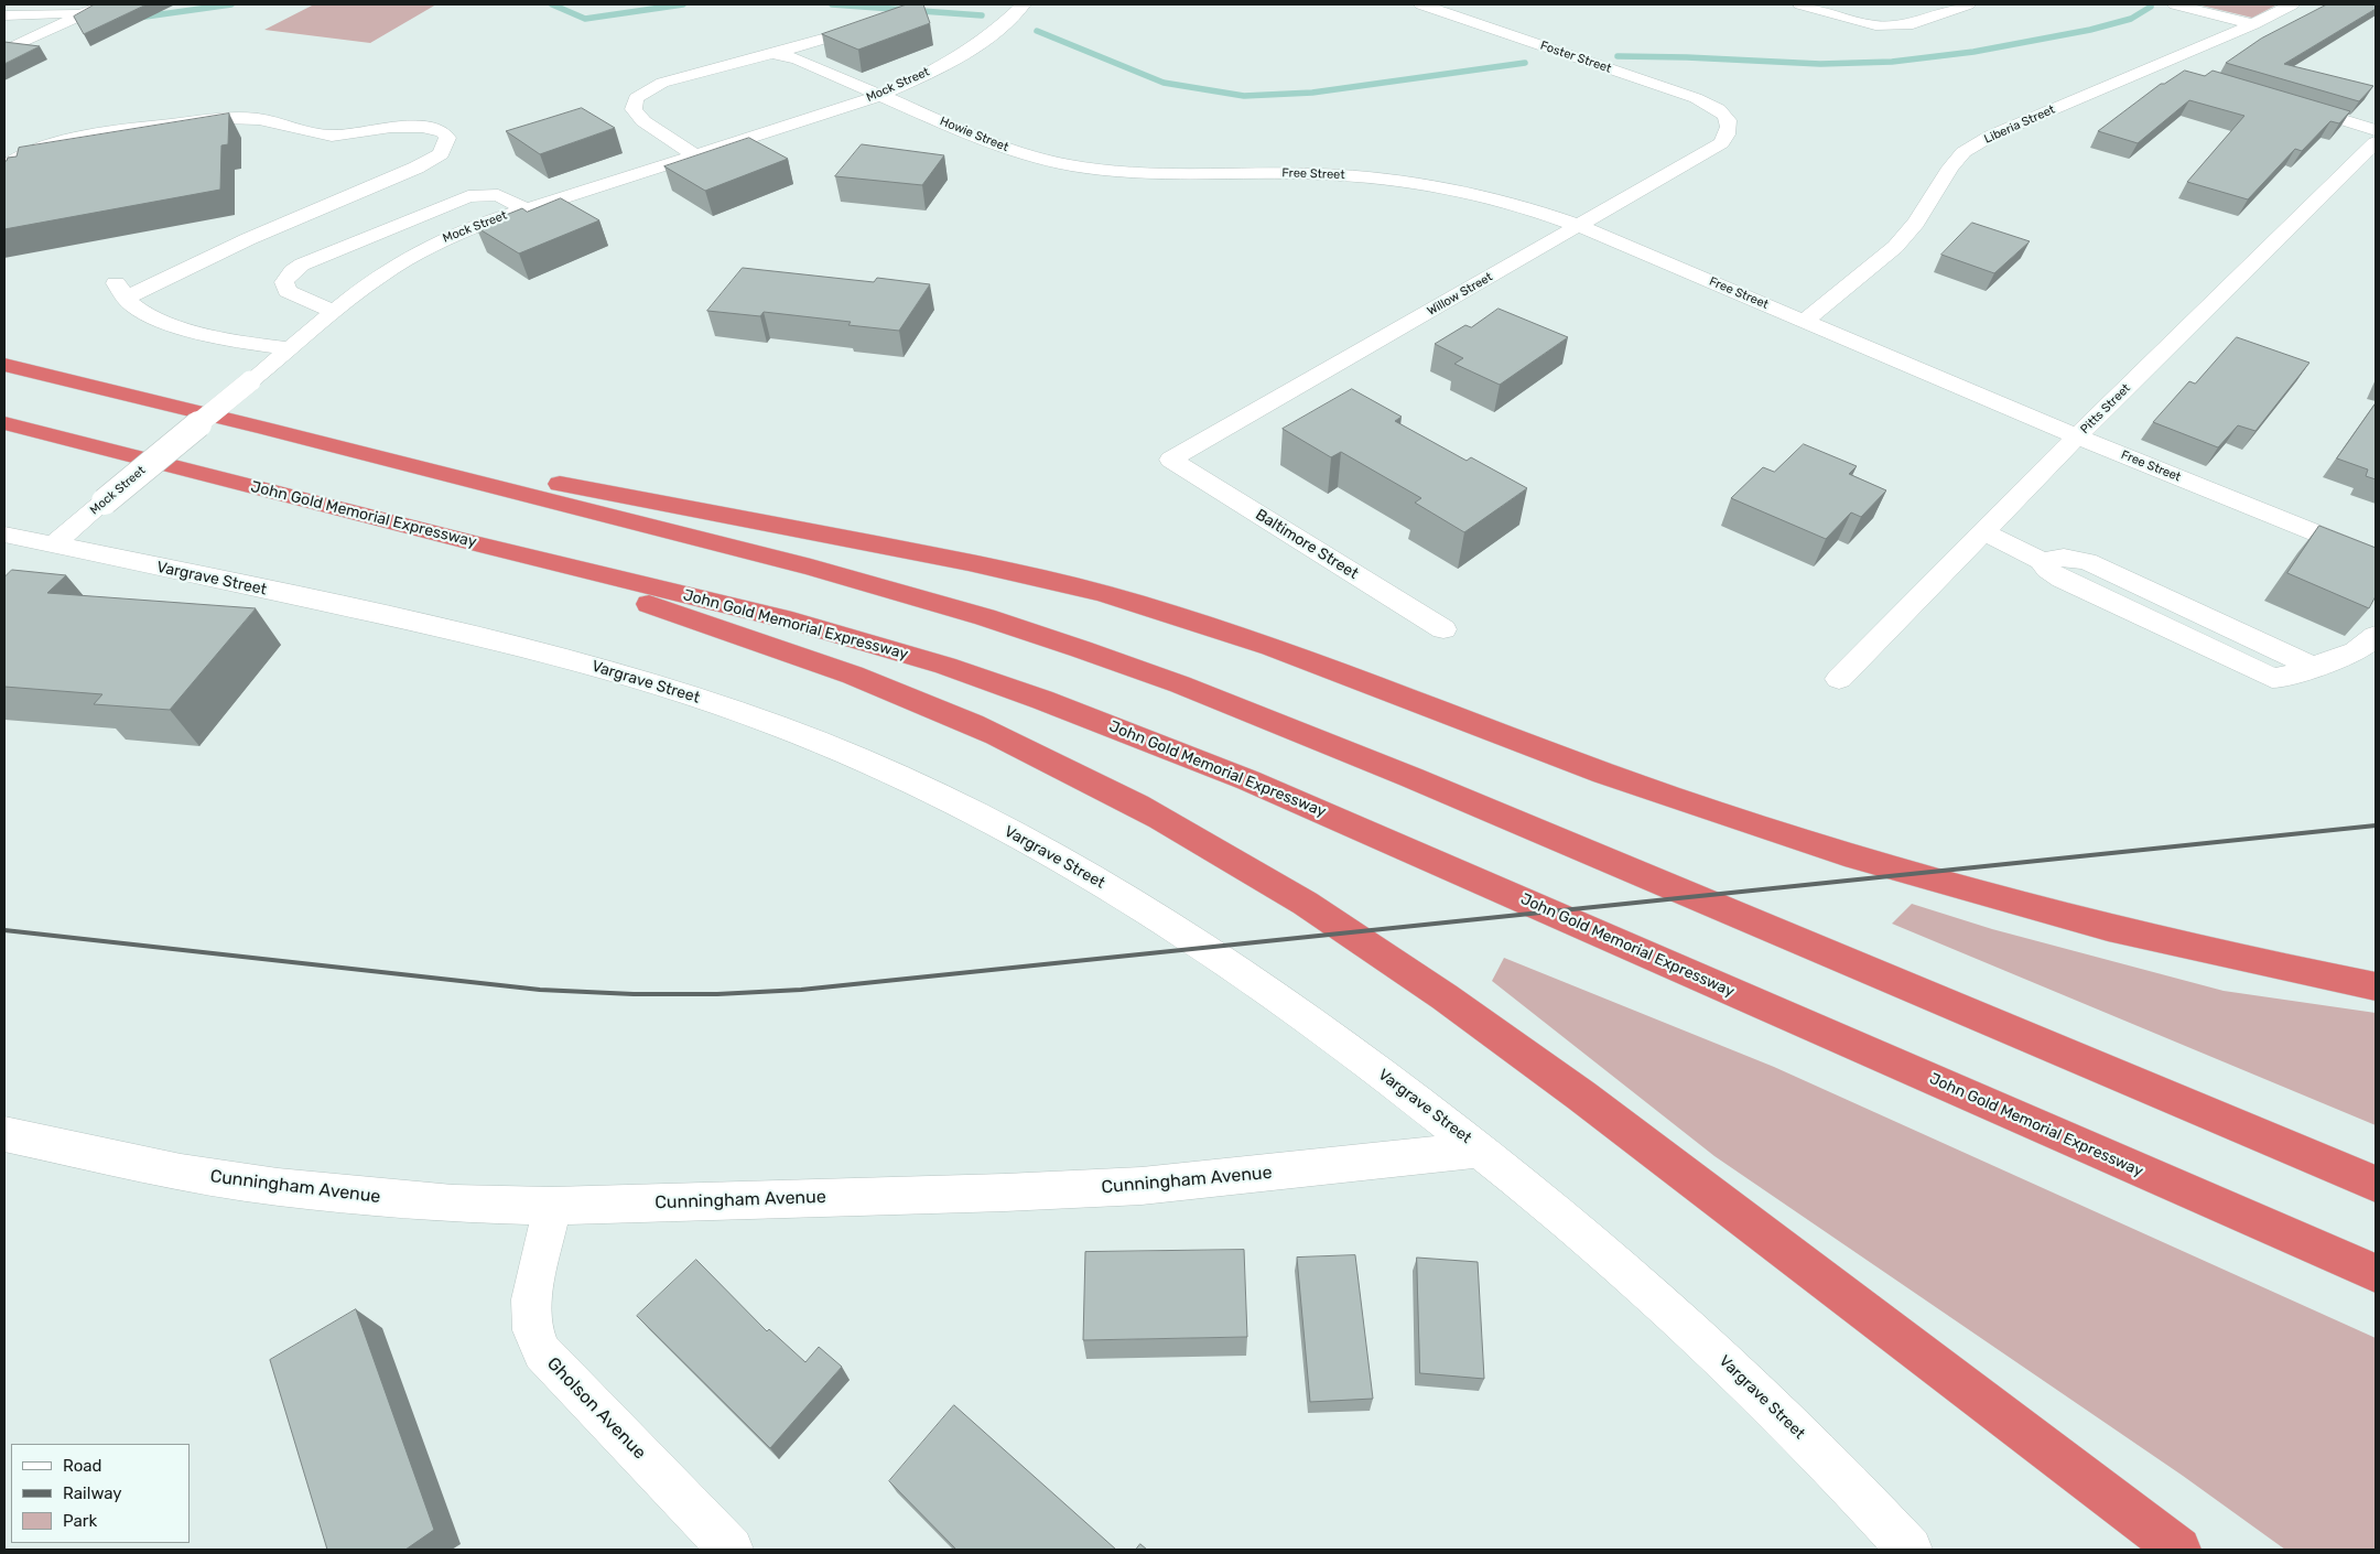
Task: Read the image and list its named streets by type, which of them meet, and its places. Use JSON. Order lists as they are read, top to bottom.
{
  "streets": {
    "highway": ["John Gold Memorial Expressway"],
    "street": [
      "Foster Street",
      "Mock Street",
      "Liberia Street",
      "Howie Street",
      "Free Street",
      "Willow Street",
      "Pitts Street",
      "Baltimore Street",
      "Vargrave Street",
      "Cunningham Avenue",
      "Gholson Avenue"
    ]
  },
  "crossings": [
    ["Foster Street", "Willow Street"],
    ["Mock Street", "Howie Street"],
    ["Mock Street", "Vargrave Street"],
    ["Liberia Street", "Free Street"],
    ["Howie Street", "Free Street"],
    ["Free Street", "Willow Street"],
    ["Free Street", "Pitts Street"],
    ["Willow Street", "Baltimore Street"],
    ["Vargrave Street", "Cunningham Avenue"],
    ["Cunningham Avenue", "Gholson Avenue"]
  ],
  "legend": ["Road", "Railway", "Park"]
}
